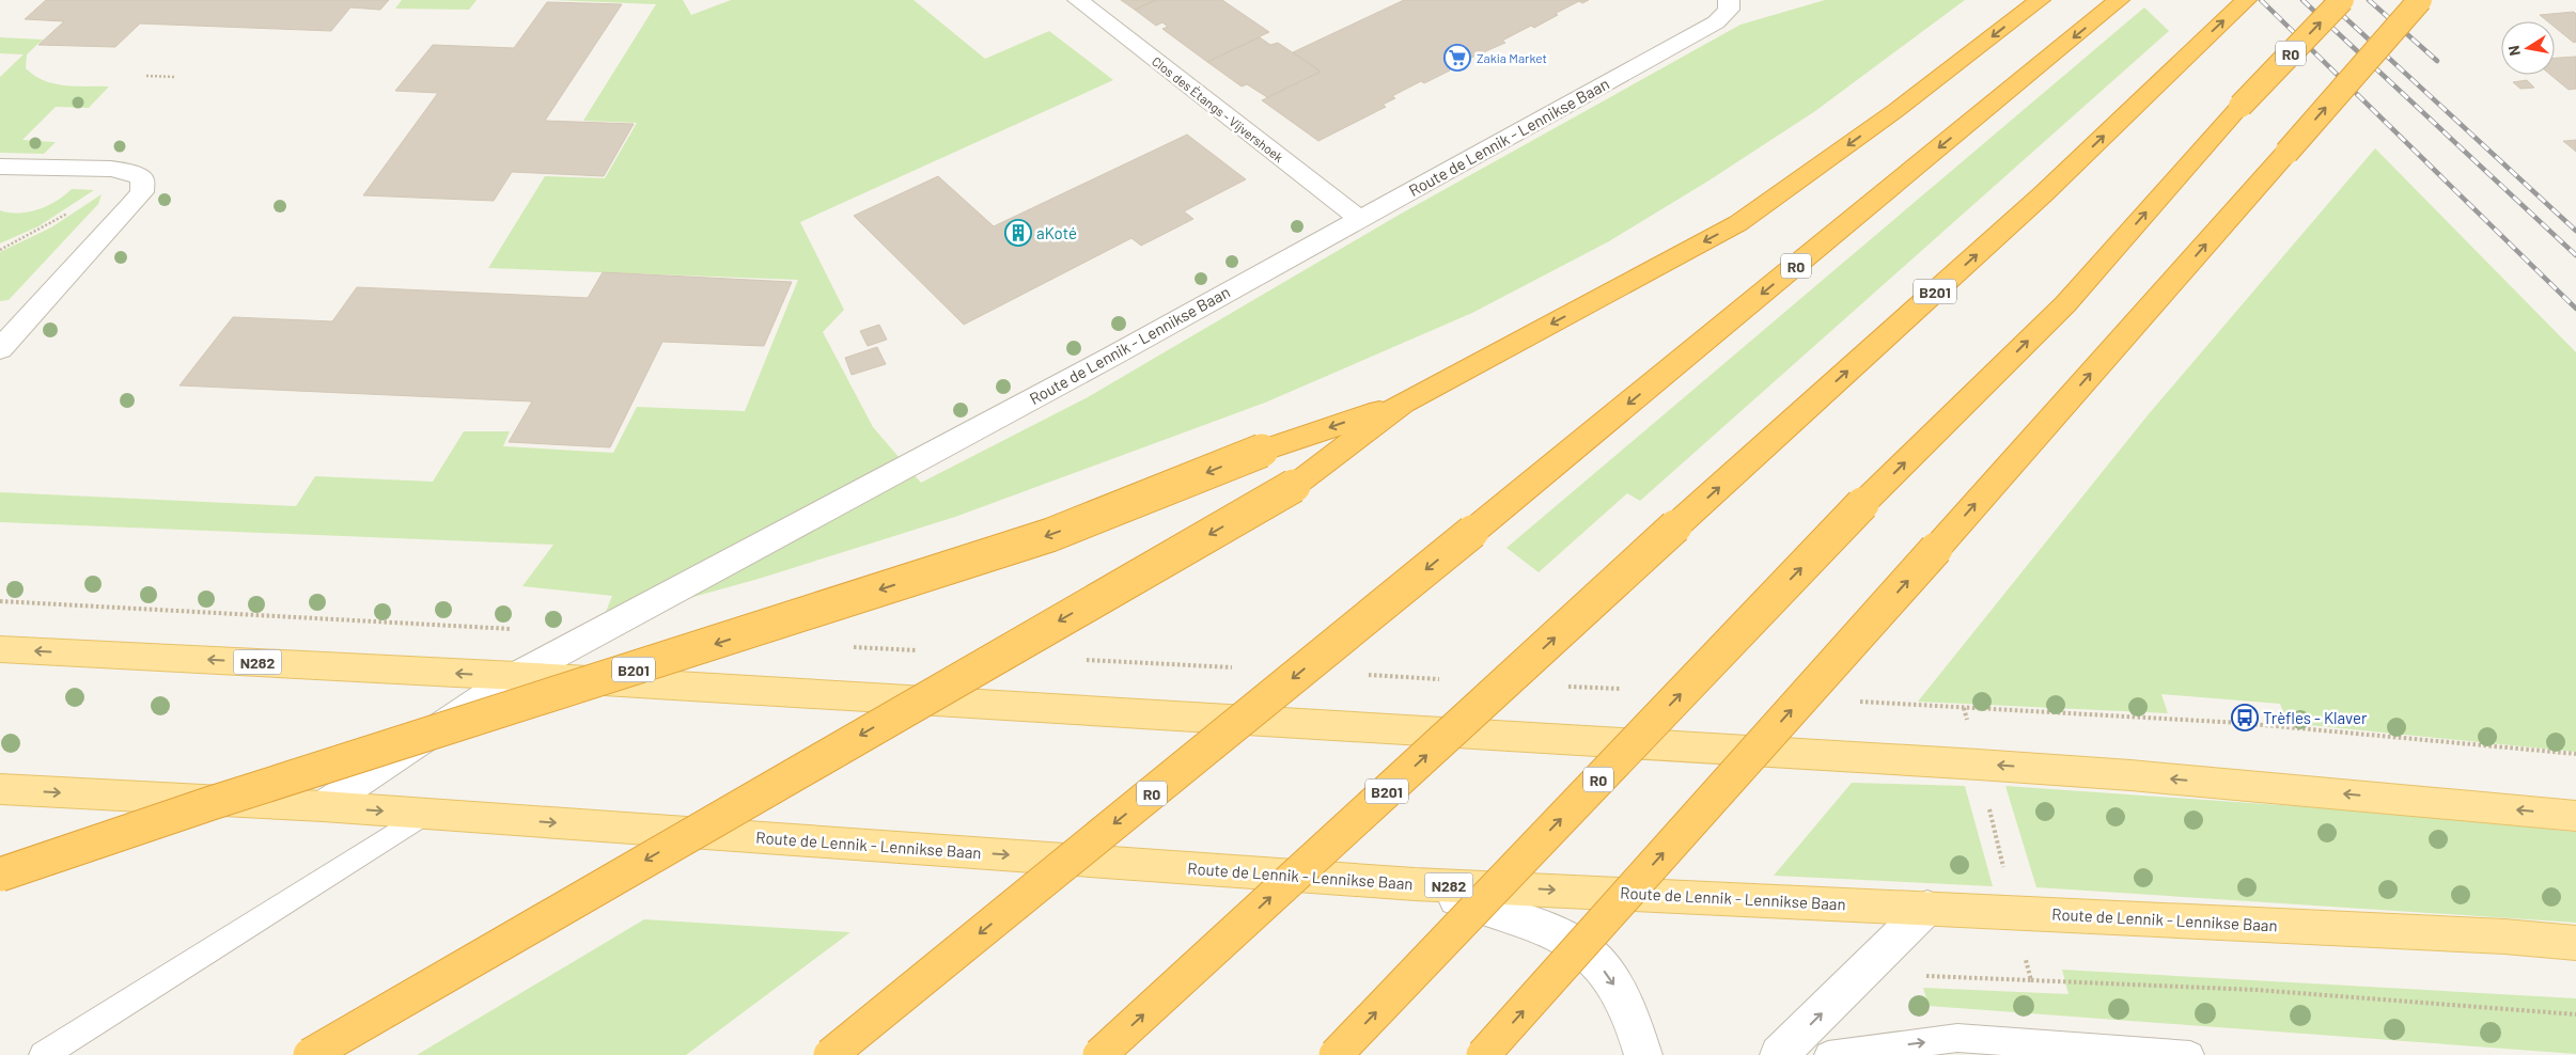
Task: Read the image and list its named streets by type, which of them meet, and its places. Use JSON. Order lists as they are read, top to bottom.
{
  "streets": {
    "highway": ["R0", "B201"],
    "main road": ["Route de Lennik - Lennikse Baan", "N282"],
    "street": ["Clos des Étangs - Vijvershoek"]
  },
  "crossings": [
    ["Clos des Étangs - Vijvershoek", "Route de Lennik - Lennikse Baan"],
    ["Route de Lennik - Lennikse Baan", "N282"]
  ],
  "one_way": ["Route de Lennik - Lennikse Baan"],
  "places": {
    "supermarket": ["Zakia Market"],
    "building": ["aKoté"],
    "bus stop": ["Trèfles - Klaver"]
  },
  "north": "left"
}
